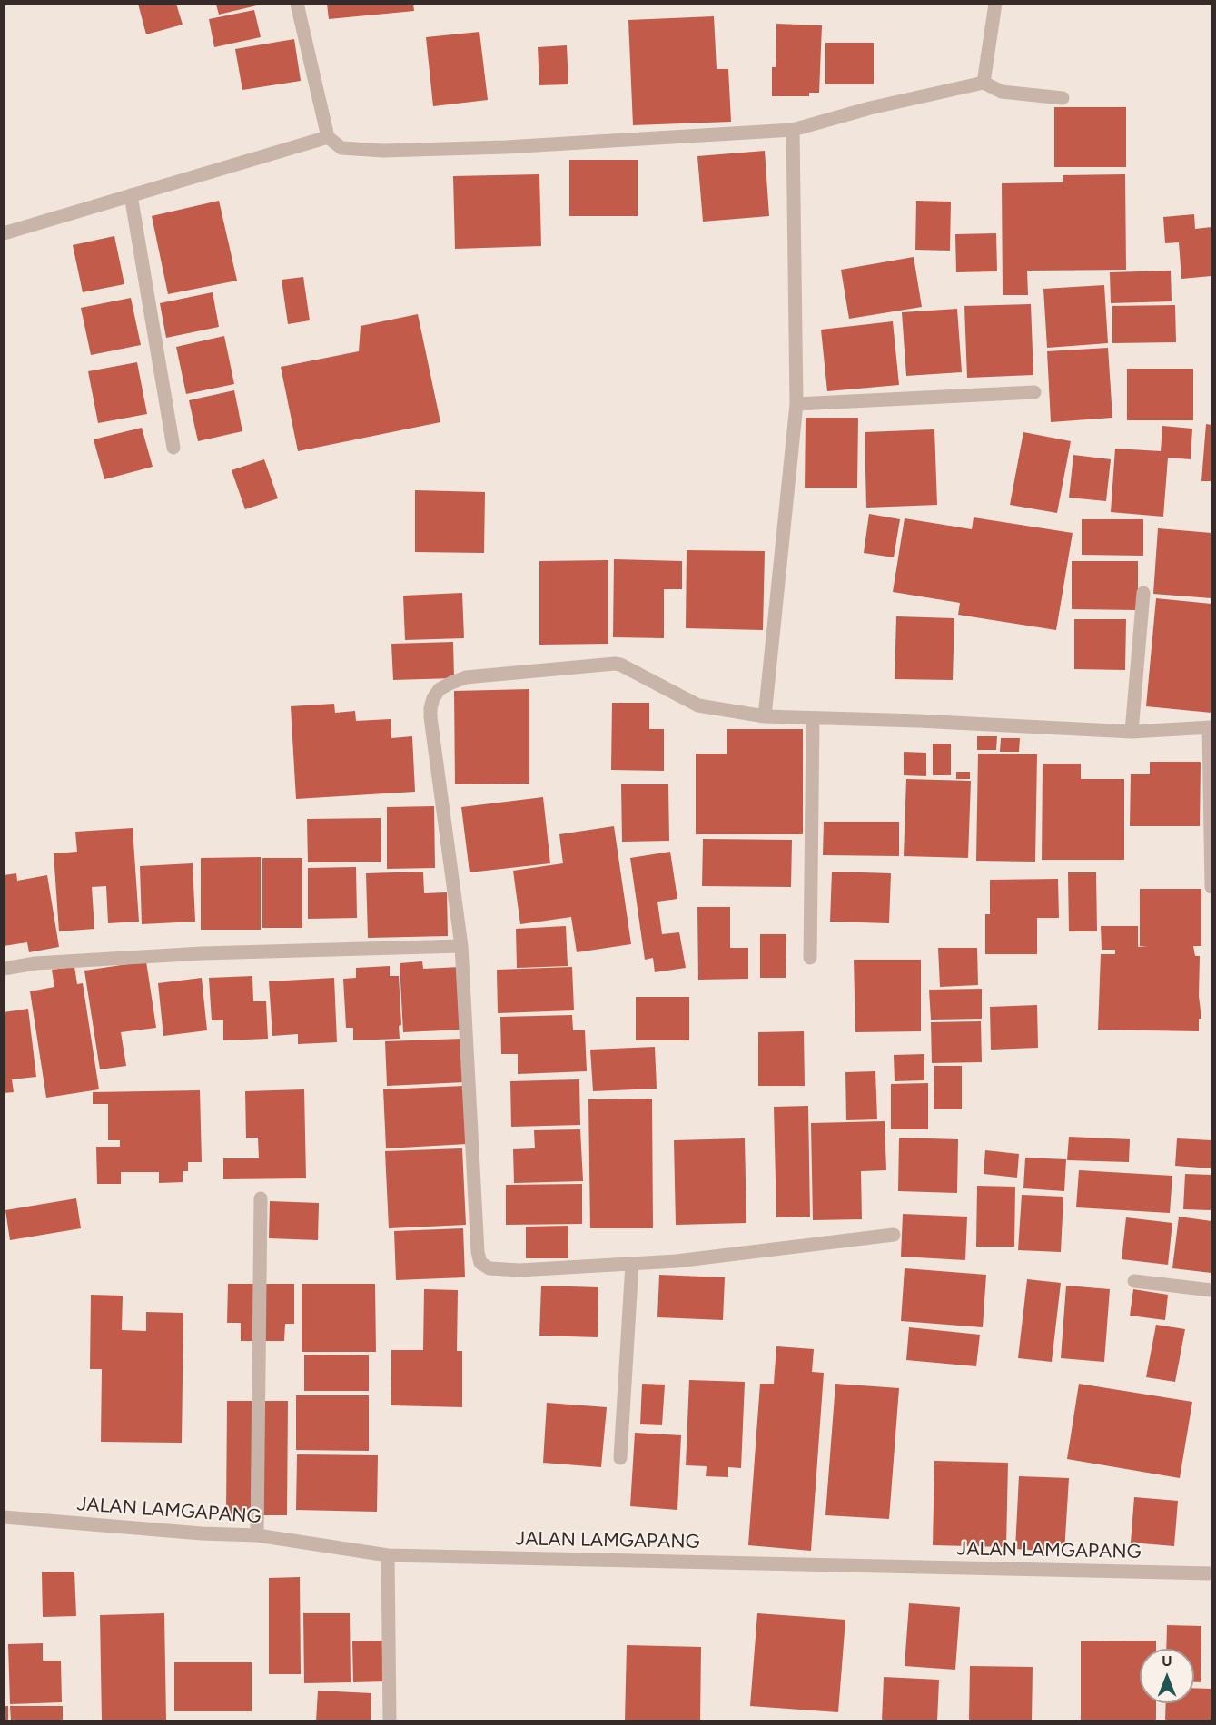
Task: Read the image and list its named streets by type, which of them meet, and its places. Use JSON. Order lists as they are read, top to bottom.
{
  "streets": {
    "street": ["JALAN LAMGAPANG"]
  },
  "north": "top"
}
